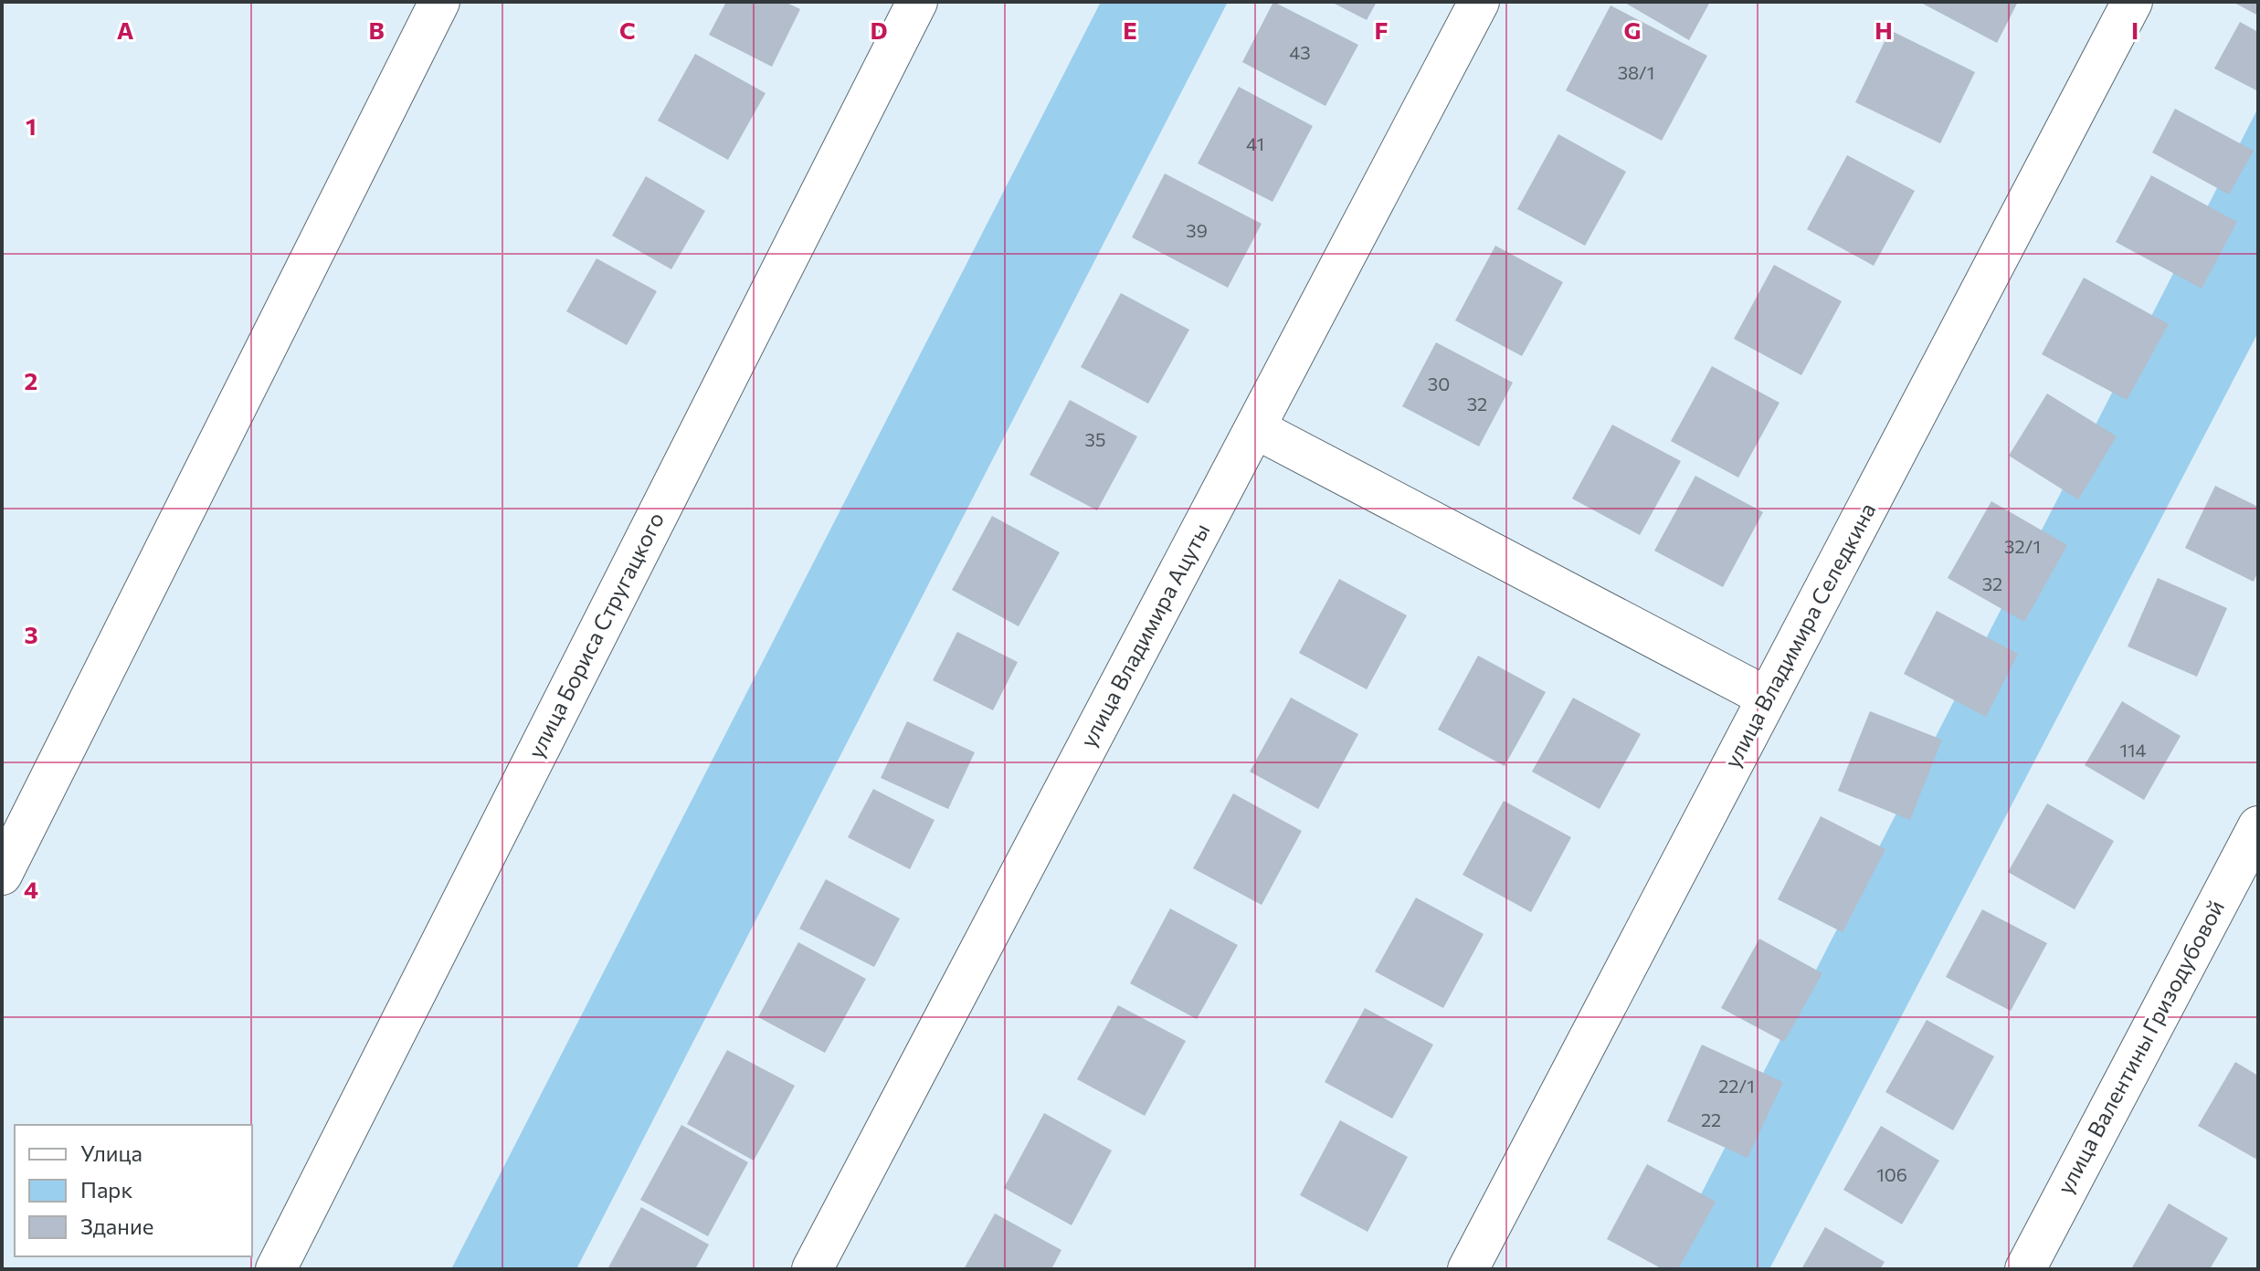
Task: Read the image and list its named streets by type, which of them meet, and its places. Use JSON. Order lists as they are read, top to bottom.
{
  "streets": {
    "street": [
      "улица Бориса Стругацкого",
      "улица Владимира Ацуты",
      "улица Владимира Селедкина",
      "улица Валентины Гризодубовой"
    ]
  },
  "house_numbers": [
    "43",
    "38/1",
    "41",
    "39",
    "30",
    "32",
    "35",
    "32/1",
    "32",
    "114",
    "22/1",
    "22",
    "106"
  ],
  "legend": ["Улица", "Парк", "Здание"],
  "grid": {
    "columns": [
      "A",
      "B",
      "C",
      "D",
      "E",
      "F",
      "G",
      "H",
      "I"
    ],
    "rows": [
      "1",
      "2",
      "3",
      "4"
    ]
  }
}
